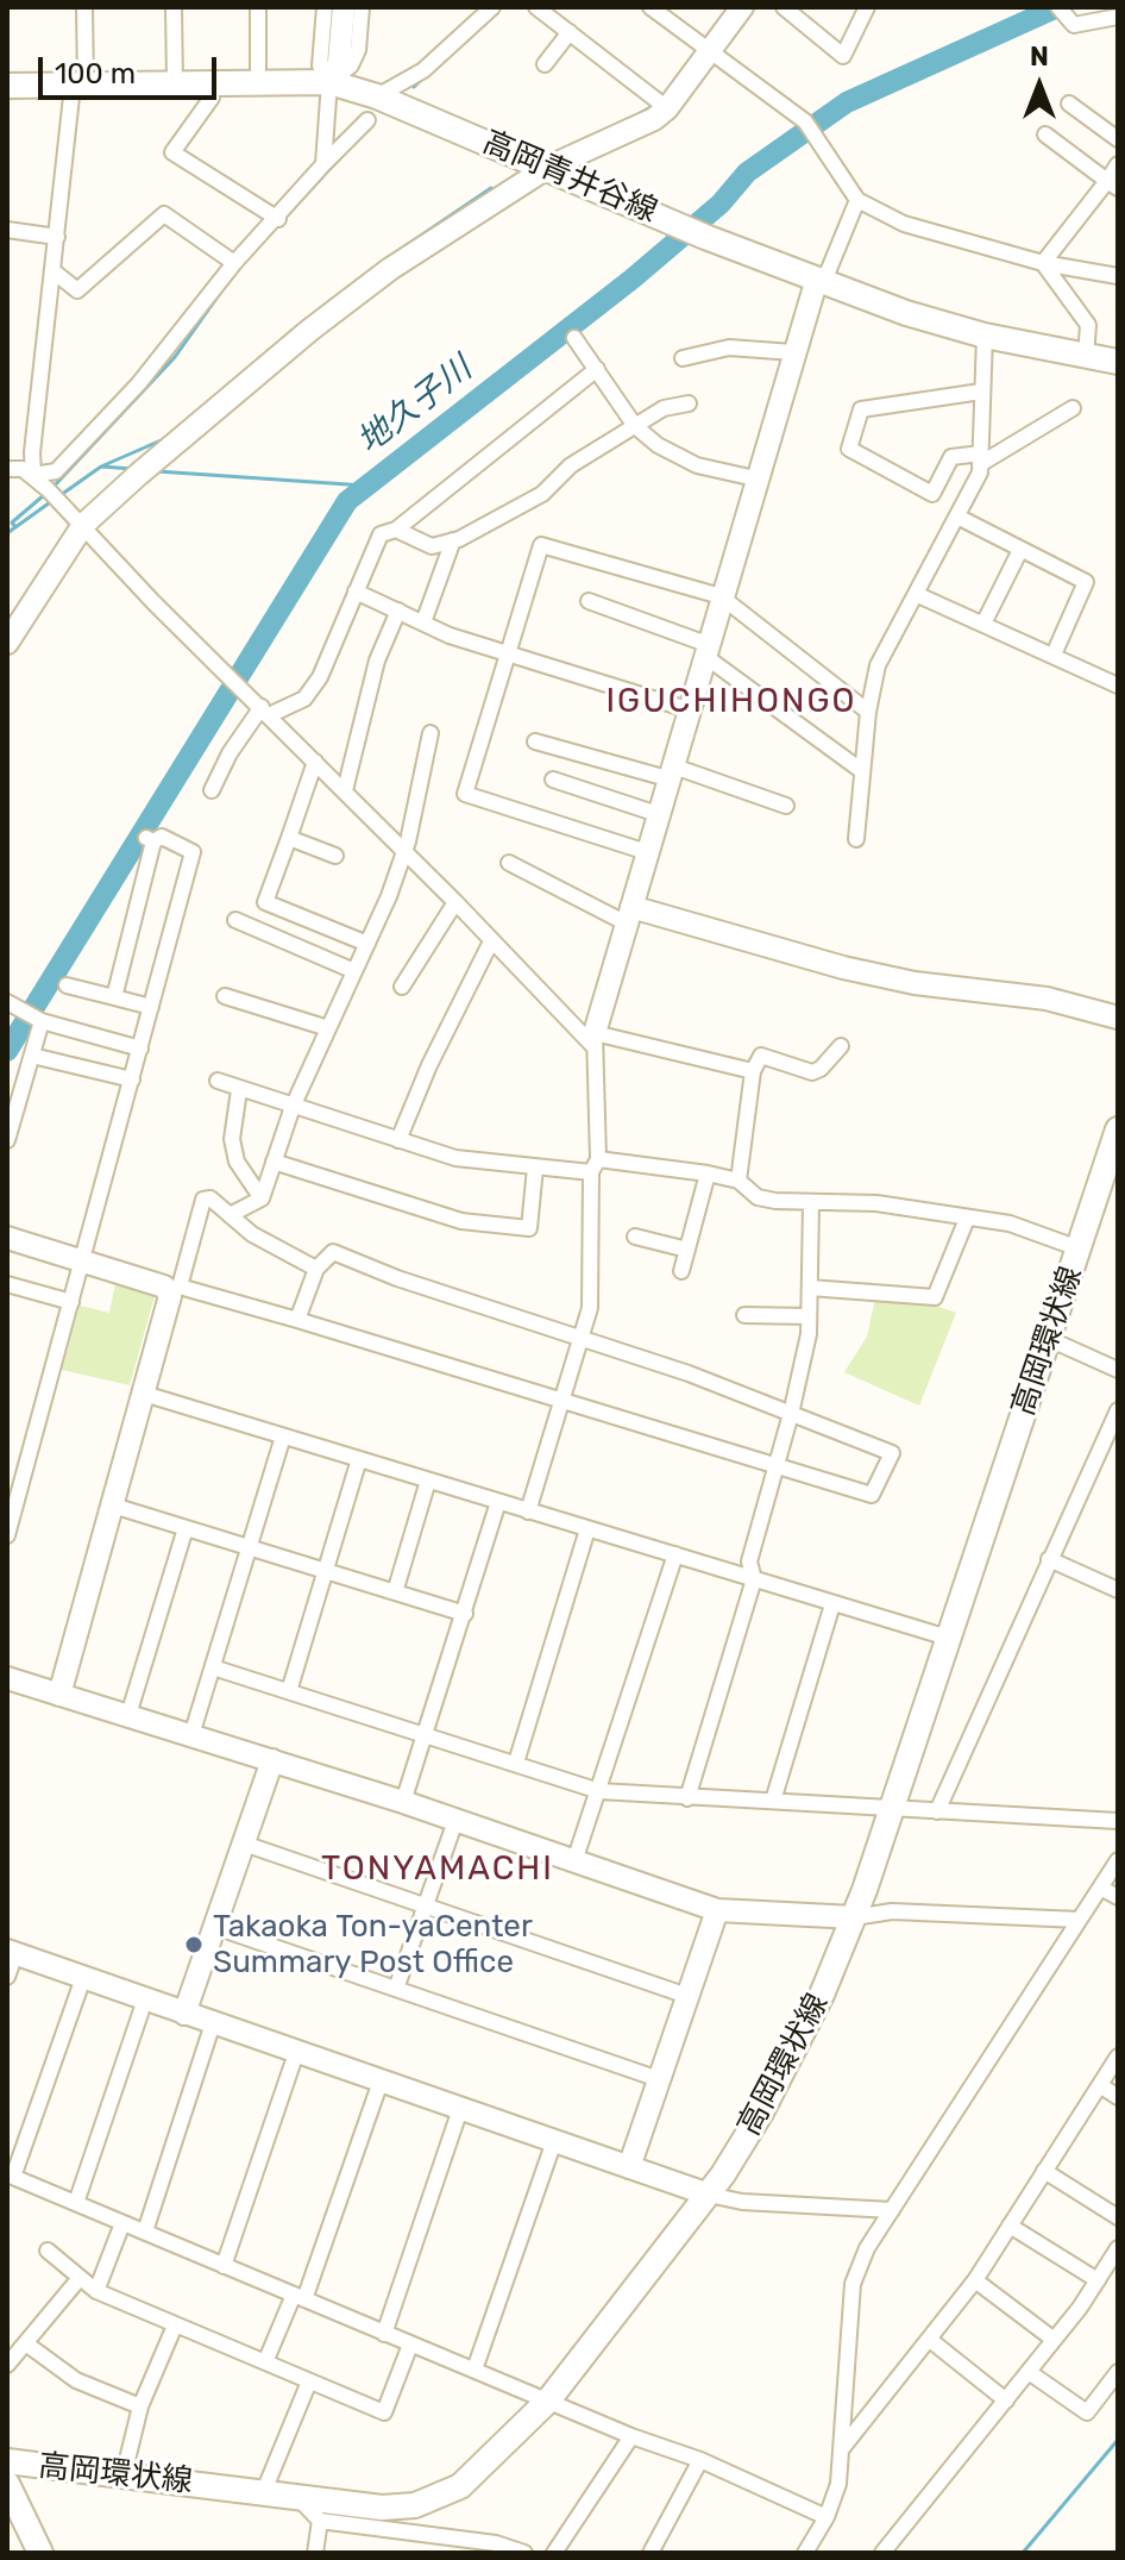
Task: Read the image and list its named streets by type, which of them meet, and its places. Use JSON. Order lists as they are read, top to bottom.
{
  "streets": {
    "main road": ["高岡青井谷線", "高岡環状線"]
  },
  "districts": ["IGUCHIHONGO", "TONYAMACHI"],
  "water": ["地久子川"],
  "places": ["Takaoka Ton-yaCenter Summary Post Office"],
  "scale_bar": "100 m",
  "north": "top"
}
